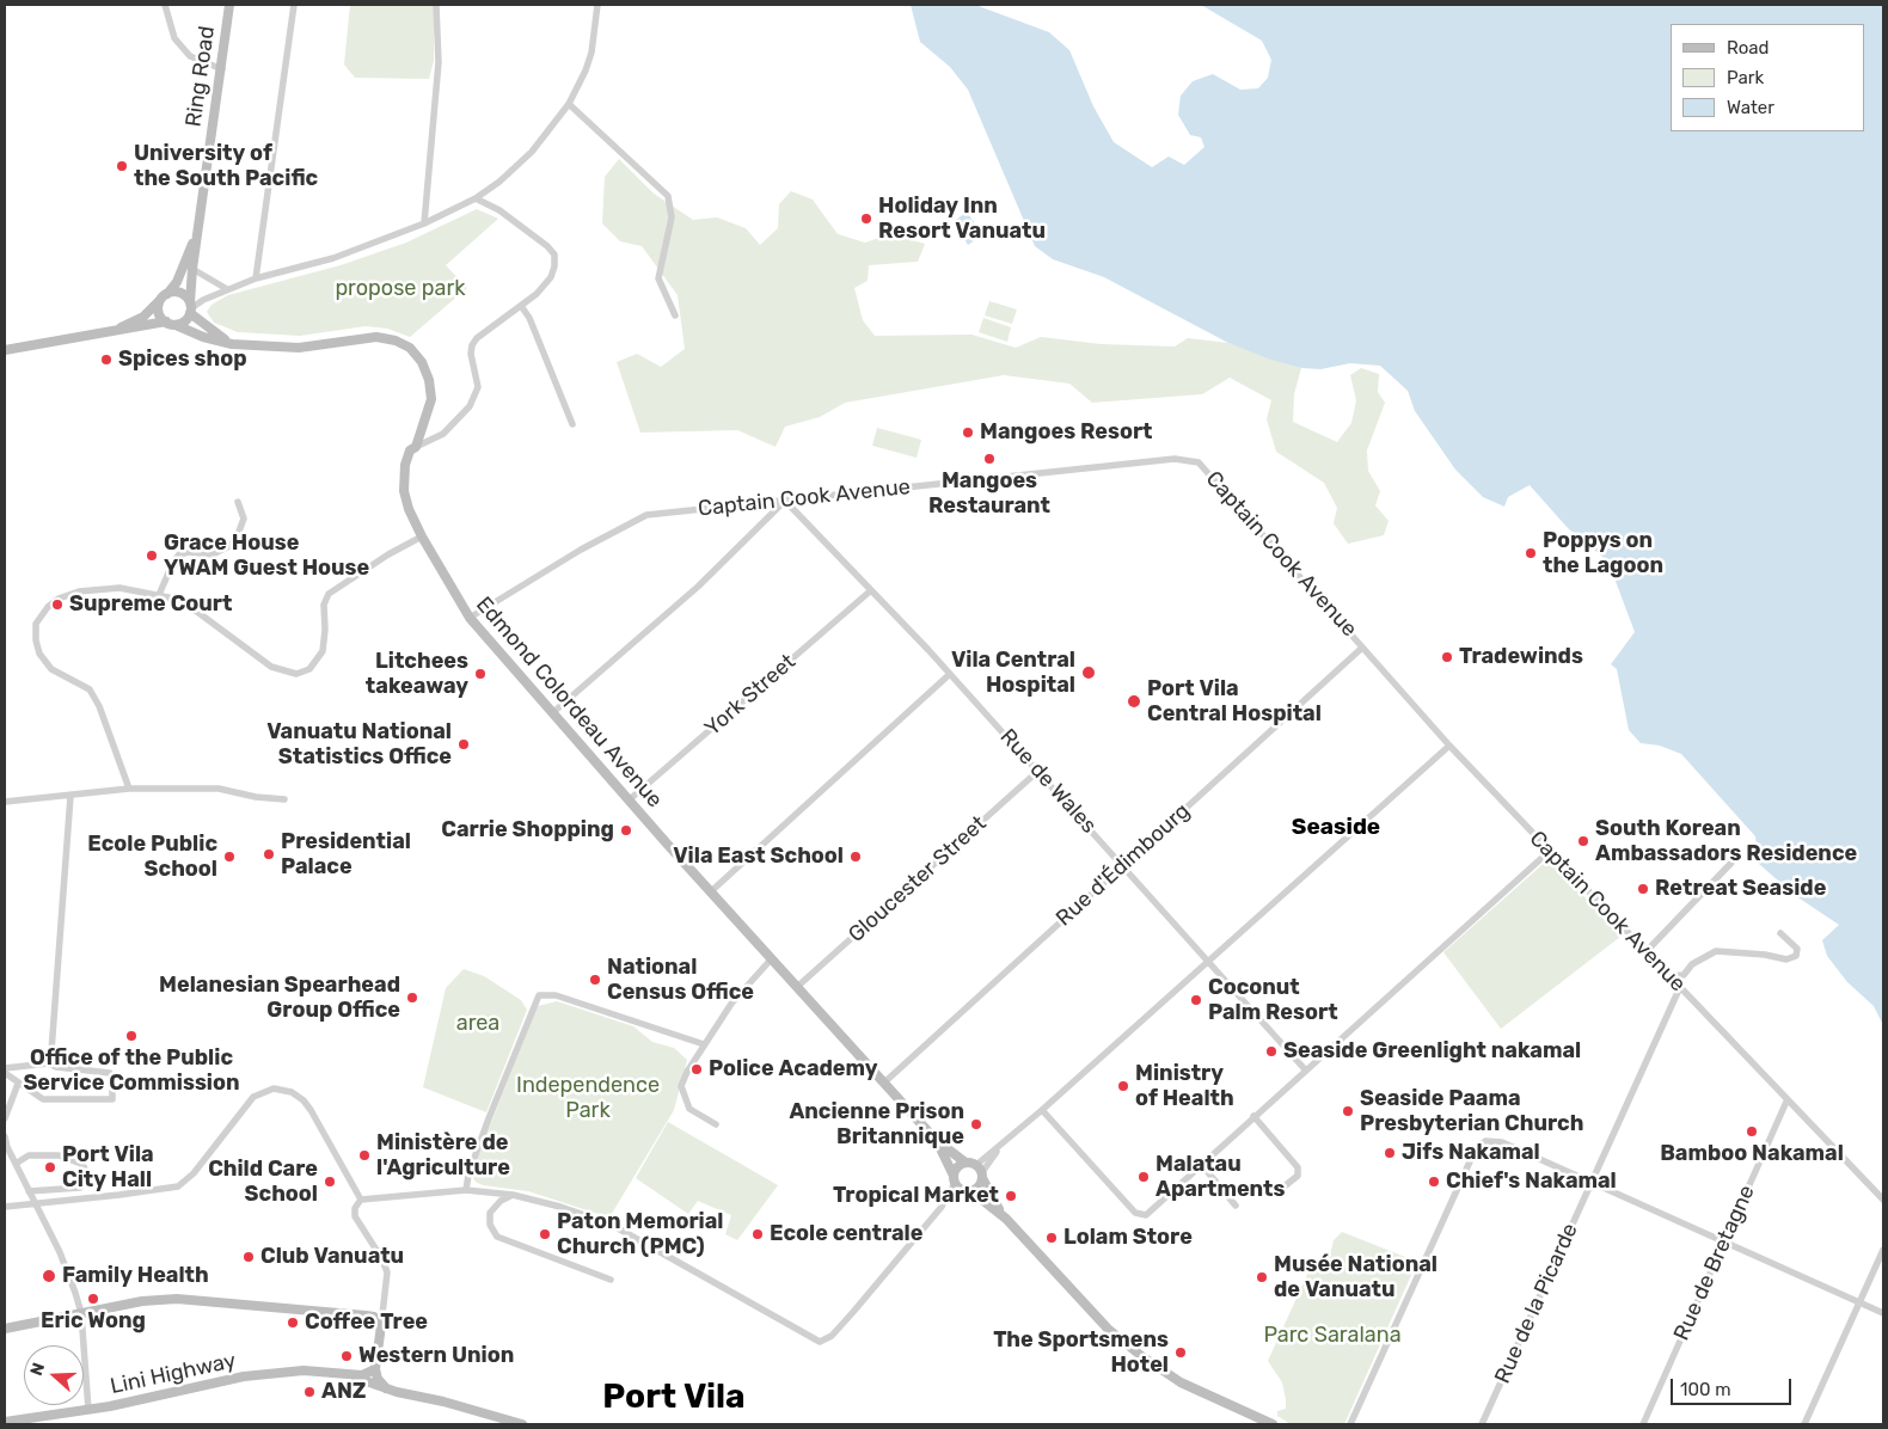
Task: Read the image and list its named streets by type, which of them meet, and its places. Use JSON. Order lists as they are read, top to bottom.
{
  "streets": {
    "street": [
      "Ring Road",
      "Captain Cook Avenue",
      "York Street",
      "Edmond Colordeau Avenue",
      "Rue de Wales",
      "Rue d'Édimbourg",
      "Gloucester Street",
      "Rue de Bretagne",
      "Rue de la Picarde",
      "Lini Highway"
    ]
  },
  "crossings": [
    ["Ring Road", "Edmond Colordeau Avenue"],
    ["Captain Cook Avenue", "Edmond Colordeau Avenue"],
    ["Captain Cook Avenue", "Rue de Wales"],
    ["Captain Cook Avenue", "Rue d'Édimbourg"],
    ["Captain Cook Avenue", "Rue de Bretagne"],
    ["Captain Cook Avenue", "Rue de la Picarde"],
    ["York Street", "Edmond Colordeau Avenue"],
    ["York Street", "Rue de Wales"],
    ["Edmond Colordeau Avenue", "Rue d'Édimbourg"],
    ["Edmond Colordeau Avenue", "Gloucester Street"],
    ["Rue de Wales", "Rue d'Édimbourg"],
    ["Rue de Wales", "Gloucester Street"]
  ],
  "districts": ["Seaside", "Port Vila"],
  "parks": [
    "propose park",
    "area",
    "Independence Park",
    "Parc Saralana"
  ],
  "places": [
    "University of the South Pacific",
    "Holiday Inn Resort Vanuatu",
    "Spices shop",
    "Mangoes Resort",
    "Mangoes Restaurant",
    "Poppys on the Lagoon",
    "Grace House YWAM Guest House",
    "Supreme Court",
    "Tradewinds",
    "Vila Central Hospital",
    "Litchees takeaway",
    "Port Vila Central Hospital",
    "Vanuatu National Statistics Office",
    "Carrie Shopping",
    "South Korean Ambassadors Residence",
    "Presidential Palace",
    "Ecole Public School",
    "Vila East School",
    "Retreat Seaside",
    "National Census Office",
    "Melanesian Spearhead Group Office",
    "Coconut Palm Resort",
    "Office of the Public Service Commission",
    "Seaside Greenlight nakamal",
    "Police Academy",
    "Ministry of Health",
    "Seaside Paama Presbyterian Church",
    "Ancienne Prison Britannique",
    "Bamboo Nakamal",
    "Jifs Nakamal",
    "Ministère de l'Agriculture",
    "Port Vila City Hall",
    "Malatau Apartments",
    "Child Care School",
    "Chief's Nakamal",
    "Tropical Market",
    "Paton Memorial Church (PMC)",
    "Ecole centrale",
    "Lolam Store",
    "Club Vanuatu",
    "Family Health",
    "Musée National de Vanuatu",
    "Eric Wong",
    "Coffee Tree",
    "The Sportsmens Hotel",
    "Western Union",
    "ANZ"
  ],
  "legend": ["Road", "Park", "Water"],
  "scale_bar": "100 m",
  "north": "left"
}
